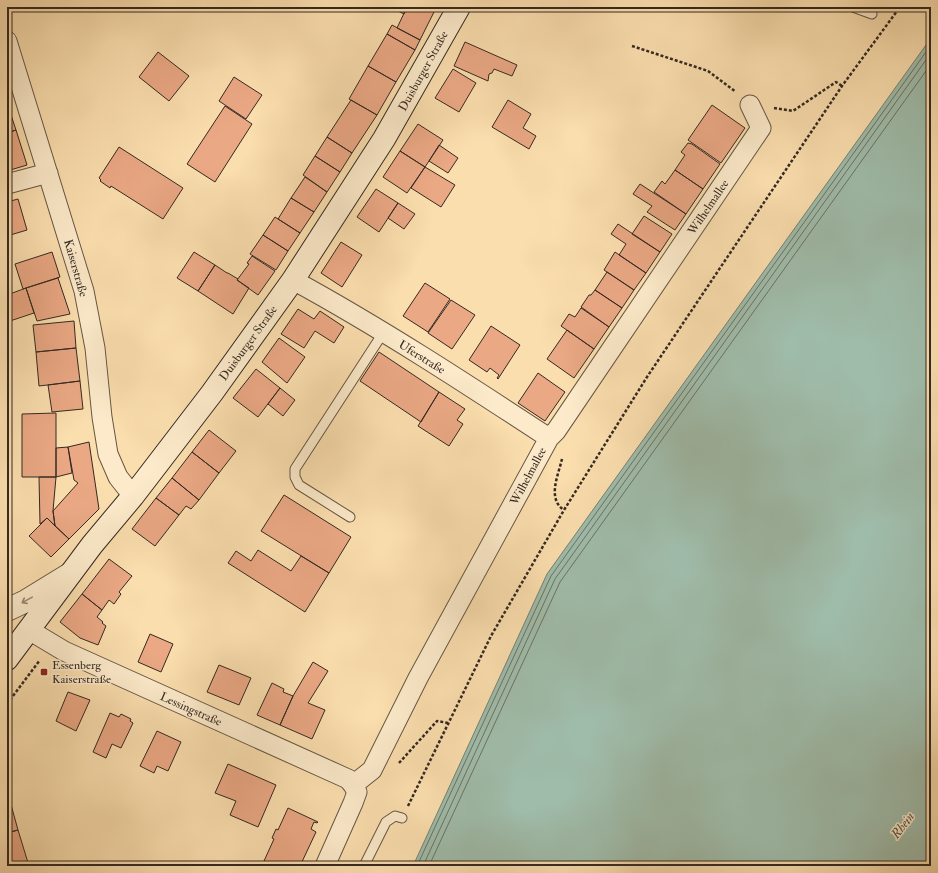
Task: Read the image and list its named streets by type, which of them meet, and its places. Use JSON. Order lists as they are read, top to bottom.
{
  "streets": {
    "main road": ["Duisburger Straße"],
    "street": [
      "Wilhelmallee",
      "Kaiserstraße",
      "Uferstraße",
      "Lessingstraße"
    ]
  },
  "crossings": [
    ["Duisburger Straße", "Kaiserstraße"],
    ["Duisburger Straße", "Uferstraße"],
    ["Duisburger Straße", "Lessingstraße"],
    ["Wilhelmallee", "Uferstraße"],
    ["Wilhelmallee", "Lessingstraße"]
  ],
  "water": ["Rhein"],
  "places": {
    "transit": ["Essenberg Kaiserstraße"]
  }
}
